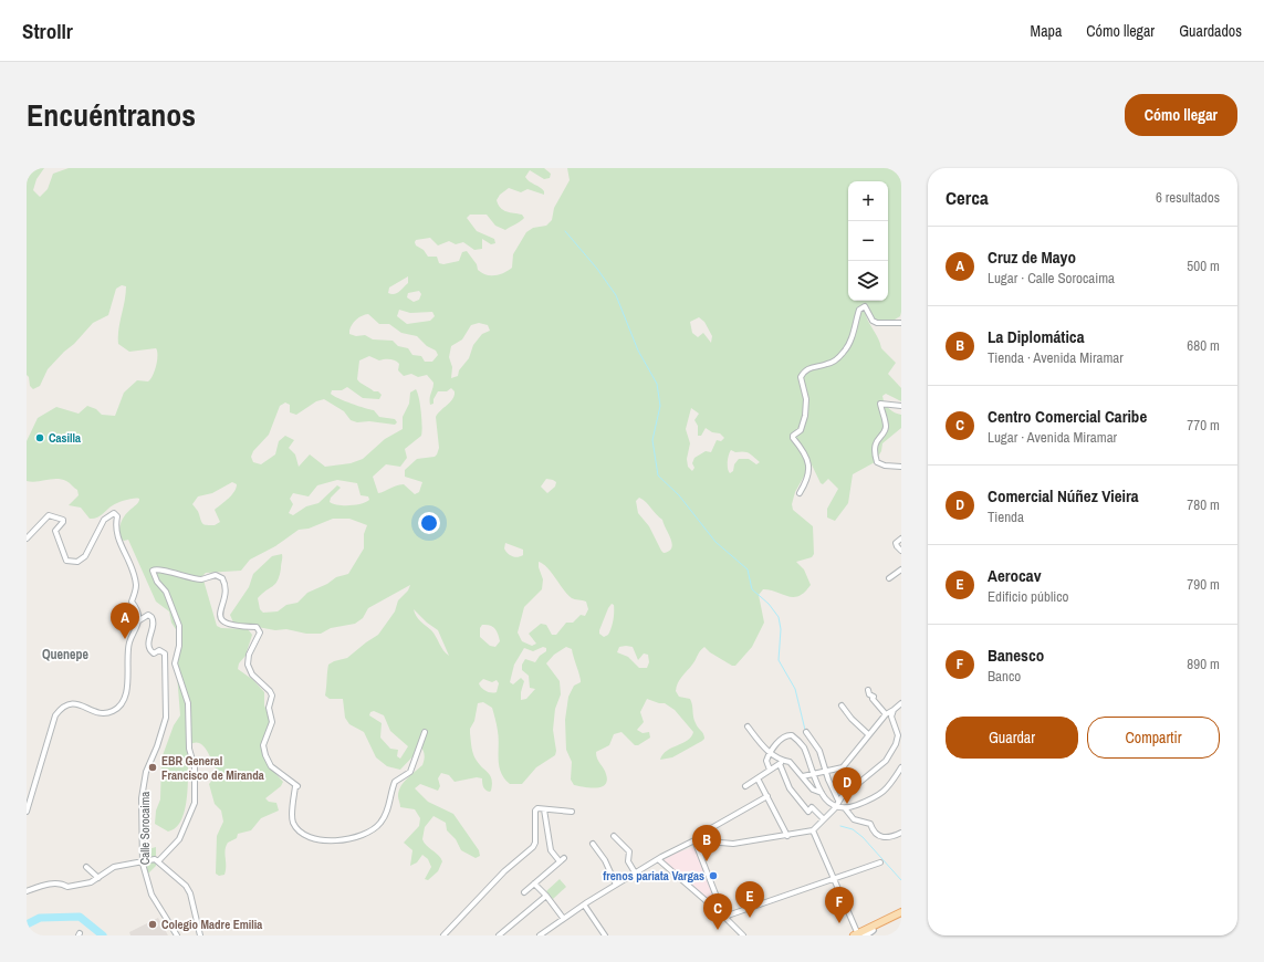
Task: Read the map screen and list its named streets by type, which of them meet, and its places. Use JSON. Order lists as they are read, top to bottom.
{
  "streets": {
    "street": ["Calle Sorocaima"]
  },
  "districts": ["Quenepe"],
  "places": [
    "Casilla",
    "EBR General Francisco de Miranda",
    "frenos pariata Vargas",
    "Colegio Madre Emilia"
  ],
  "page": {
    "header": "Strollr",
    "nav": ["Mapa", "Cómo llegar", "Guardados"],
    "title": "Encuéntranos",
    "buttons": [
      "Cómo llegar",
      ["Guardar", "Compartir"]
    ],
    "heading": ["Cerca", "6 resultados"],
    "map_buttons": ["+", "−"],
    "list": [
      {
        "mark": "A",
        "name": "Cruz de Mayo",
        "note": "Lugar · Calle Sorocaima",
        "value": "500 m"
      },
      {
        "mark": "B",
        "name": "La Diplomática",
        "note": "Tienda · Avenida Miramar",
        "value": "680 m"
      },
      {
        "mark": "C",
        "name": "Centro Comercial Caribe",
        "note": "Lugar · Avenida Miramar",
        "value": "770 m"
      },
      {
        "mark": "D",
        "name": "Comercial Núñez Vieira",
        "note": "Tienda",
        "value": "780 m"
      },
      {
        "mark": "E",
        "name": "Aerocav",
        "note": "Edificio público",
        "value": "790 m"
      },
      {
        "mark": "F",
        "name": "Banesco",
        "note": "Banco",
        "value": "890 m"
      }
    ],
    "pins": [
      "A",
      "D",
      "B",
      "E",
      "F",
      "C"
    ]
  }
}
